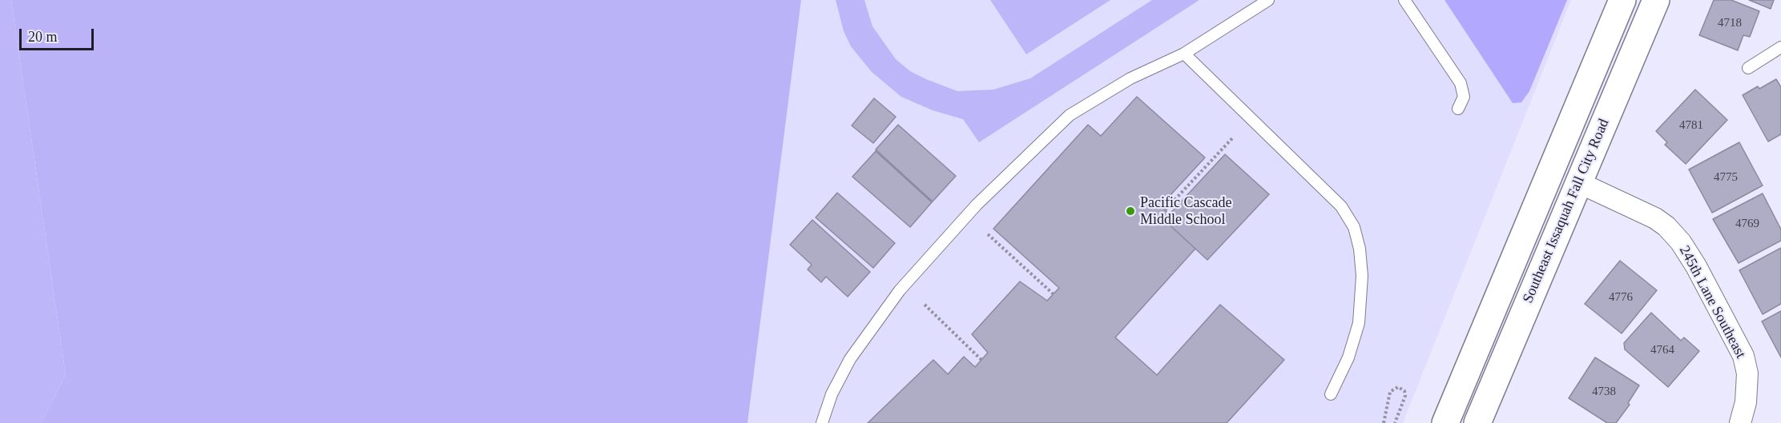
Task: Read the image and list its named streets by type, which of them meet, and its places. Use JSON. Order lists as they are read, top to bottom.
{
  "streets": {
    "street": ["Southeast Issaquah Fall City Road", "245th Lane Southeast"]
  },
  "crossings": [
    ["Southeast Issaquah Fall City Road", "245th Lane Southeast"]
  ],
  "places": ["Pacific Cascade Middle School"],
  "house_numbers": [
    "4718",
    "4781",
    "4775",
    "4769",
    "4776",
    "4764",
    "4738"
  ],
  "scale_bar": "20 m"
}
